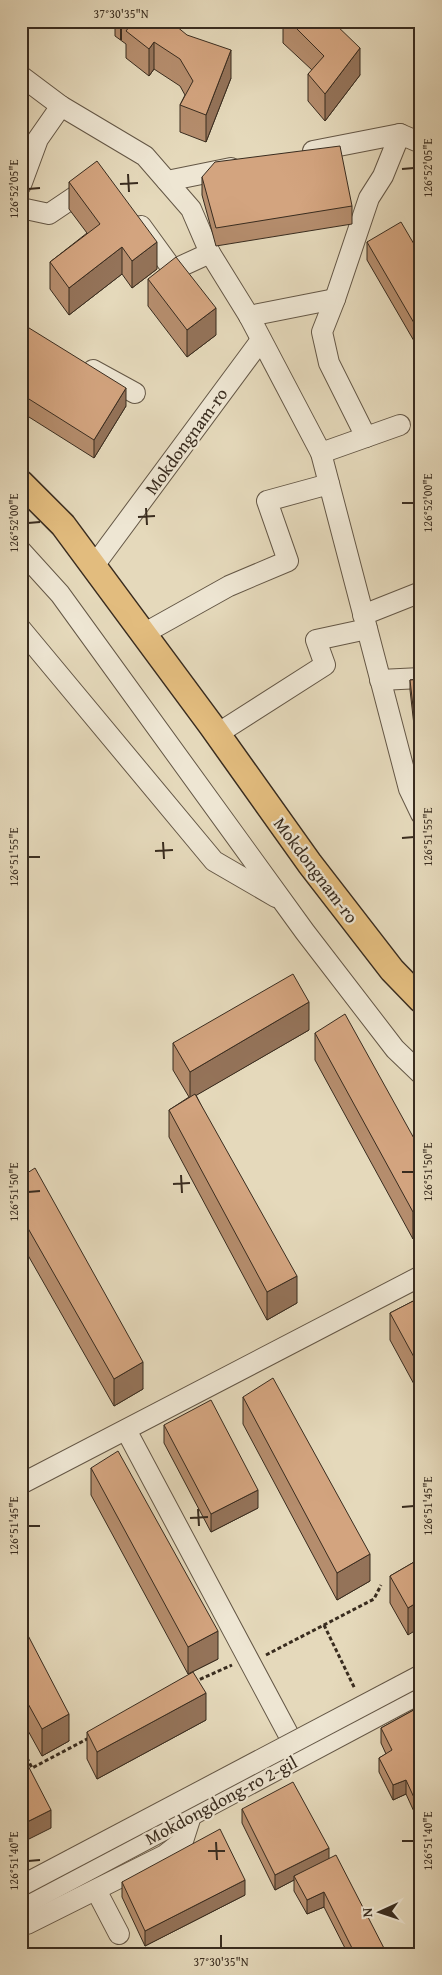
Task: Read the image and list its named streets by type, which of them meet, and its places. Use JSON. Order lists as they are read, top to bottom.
{
  "streets": {
    "main road": ["Mokdongnam-ro"],
    "street": ["Mokdongdong-ro 2-gil"]
  },
  "north": "left",
  "coordinates": [
    "37°30'35\"N",
    "126°52'05\"E",
    "126°52'00\"E",
    "126°51'55\"E",
    "126°51'50\"E",
    "126°51'45\"E",
    "126°51'40\"E"
  ]
}
